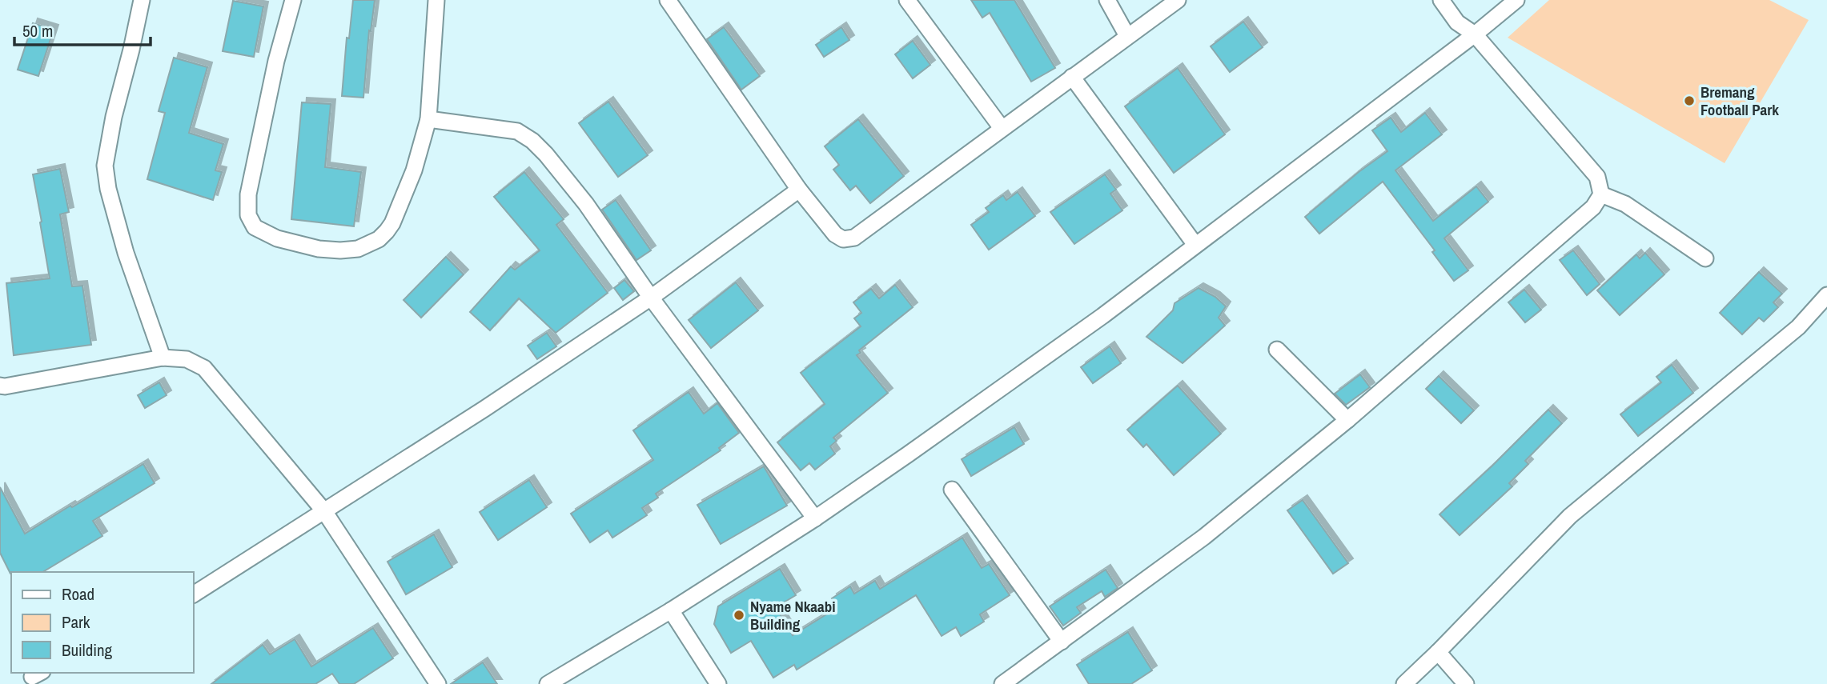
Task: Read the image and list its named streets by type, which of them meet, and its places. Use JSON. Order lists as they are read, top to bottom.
{
  "places": ["Bremang Football Park", "Nyame Nkaabi Building"],
  "legend": ["Road", "Park", "Building"],
  "scale_bar": "50 m"
}
